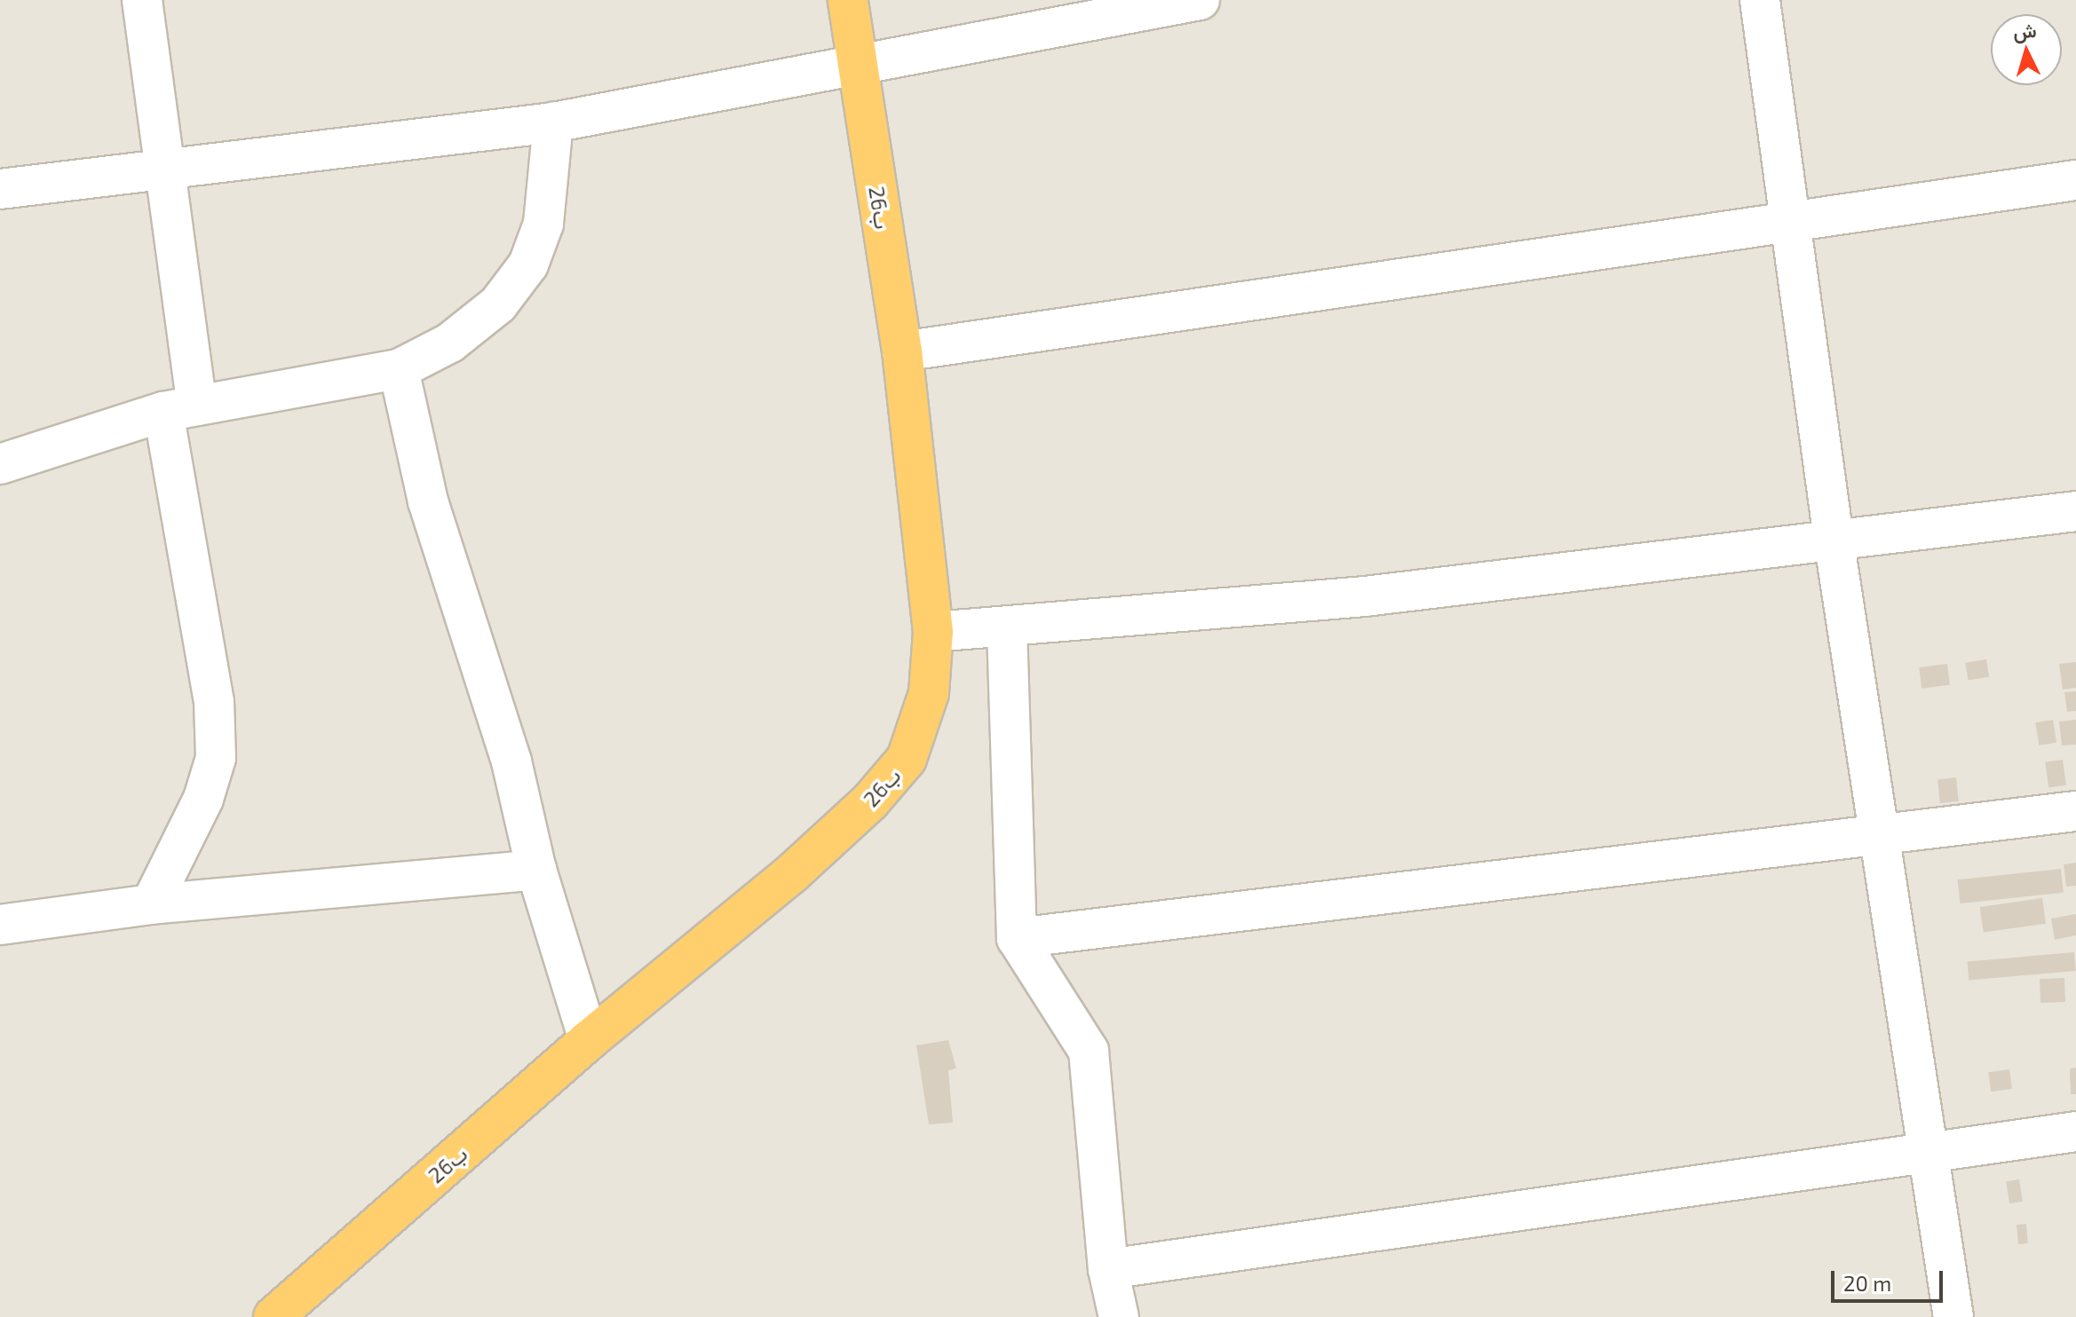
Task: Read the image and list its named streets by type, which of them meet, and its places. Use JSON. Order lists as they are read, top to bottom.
{
  "streets": {
    "highway": ["26ب"]
  },
  "scale_bar": "20 m",
  "north": "top"
}
